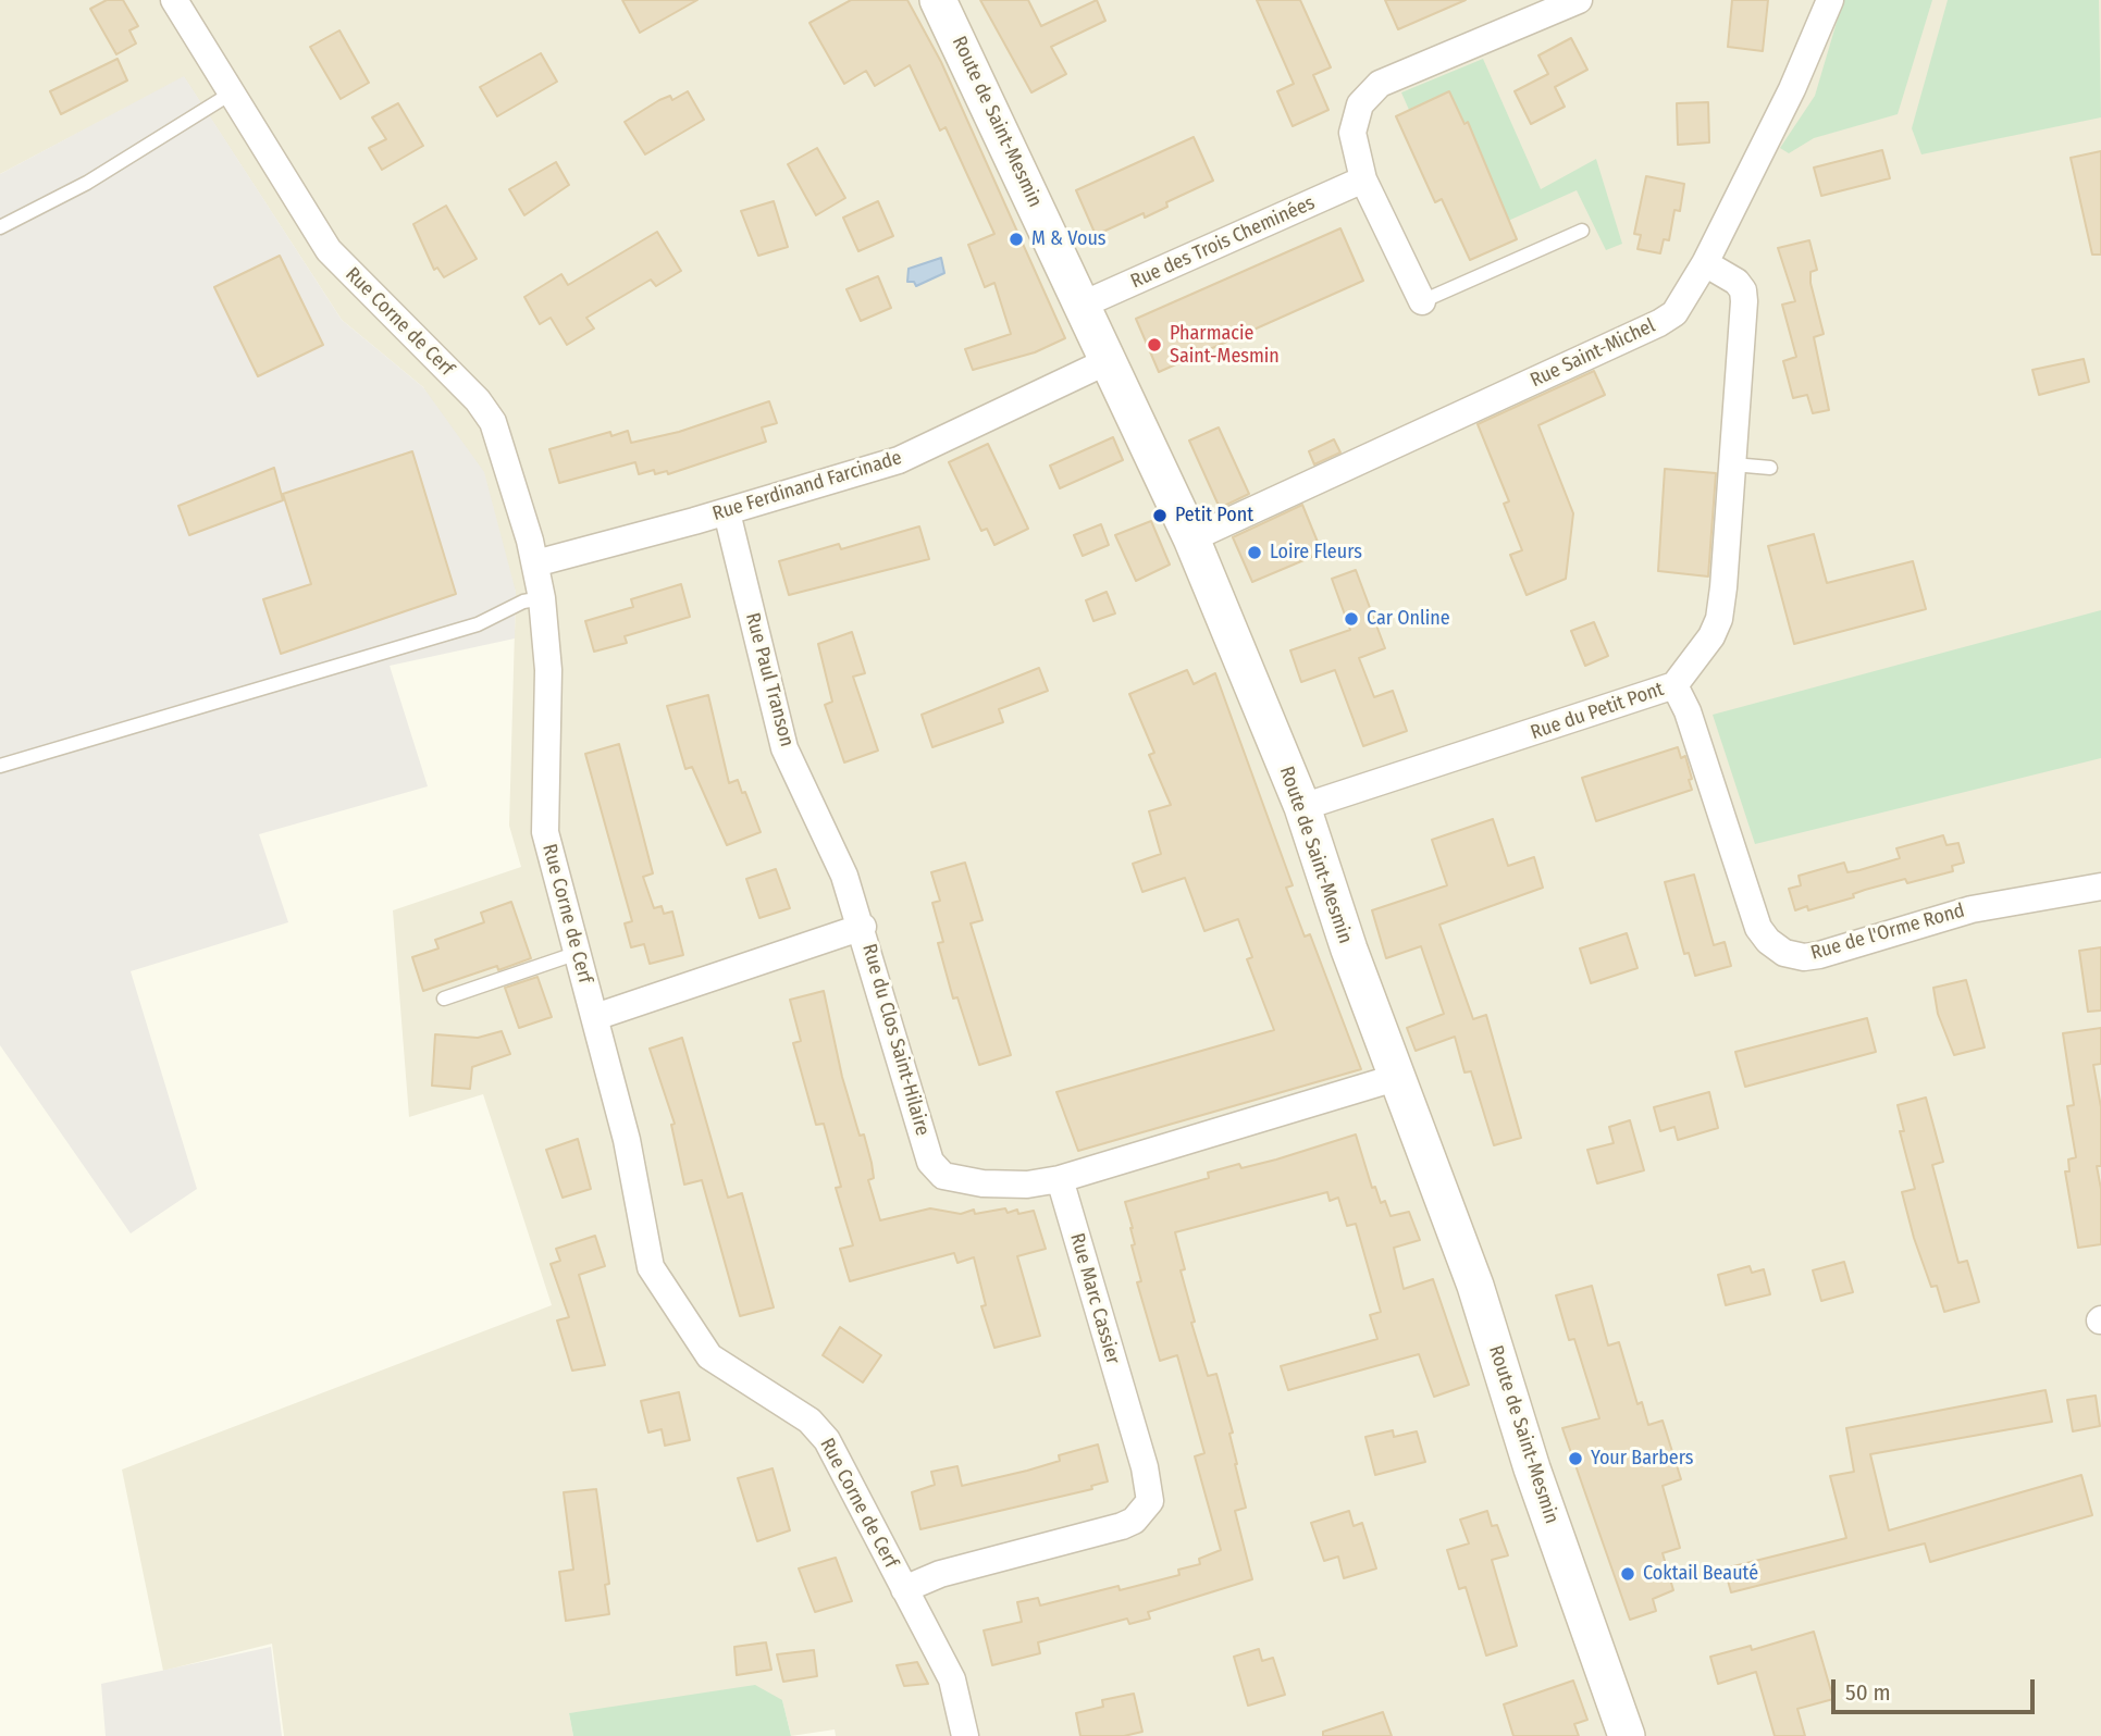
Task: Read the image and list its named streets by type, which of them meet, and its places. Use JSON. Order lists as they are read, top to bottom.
{
  "streets": {
    "main road": ["Route de Saint-Mesmin"],
    "street": [
      "Rue des Trois Cheminées",
      "Rue Corne de Cerf",
      "Rue Saint-Michel",
      "Rue Ferdinand Farcinade",
      "Rue Paul Transon",
      "Rue du Petit Pont",
      "Rue de l'Orme Rond",
      "Rue du Clos Saint-Hilaire",
      "Rue Marc Cassier"
    ]
  },
  "crossings": [
    ["Route de Saint-Mesmin", "Rue des Trois Cheminées"],
    ["Route de Saint-Mesmin", "Rue Saint-Michel"],
    ["Route de Saint-Mesmin", "Rue Ferdinand Farcinade"],
    ["Route de Saint-Mesmin", "Rue du Petit Pont"],
    ["Rue Corne de Cerf", "Rue Ferdinand Farcinade"],
    ["Rue Corne de Cerf", "Rue du Clos Saint-Hilaire"],
    ["Rue Corne de Cerf", "Rue Marc Cassier"],
    ["Rue Saint-Michel", "Rue du Petit Pont"],
    ["Rue Ferdinand Farcinade", "Rue Paul Transon"],
    ["Rue Paul Transon", "Rue du Clos Saint-Hilaire"],
    ["Rue du Petit Pont", "Rue de l'Orme Rond"],
    ["Rue du Clos Saint-Hilaire", "Rue Marc Cassier"]
  ],
  "places": [
    "M & Vous",
    "Pharmacie Saint-Mesmin",
    "Petit Pont",
    "Loire Fleurs",
    "Car Online",
    "Your Barbers",
    "Coktail Beauté"
  ],
  "scale_bar": "50 m"
}
